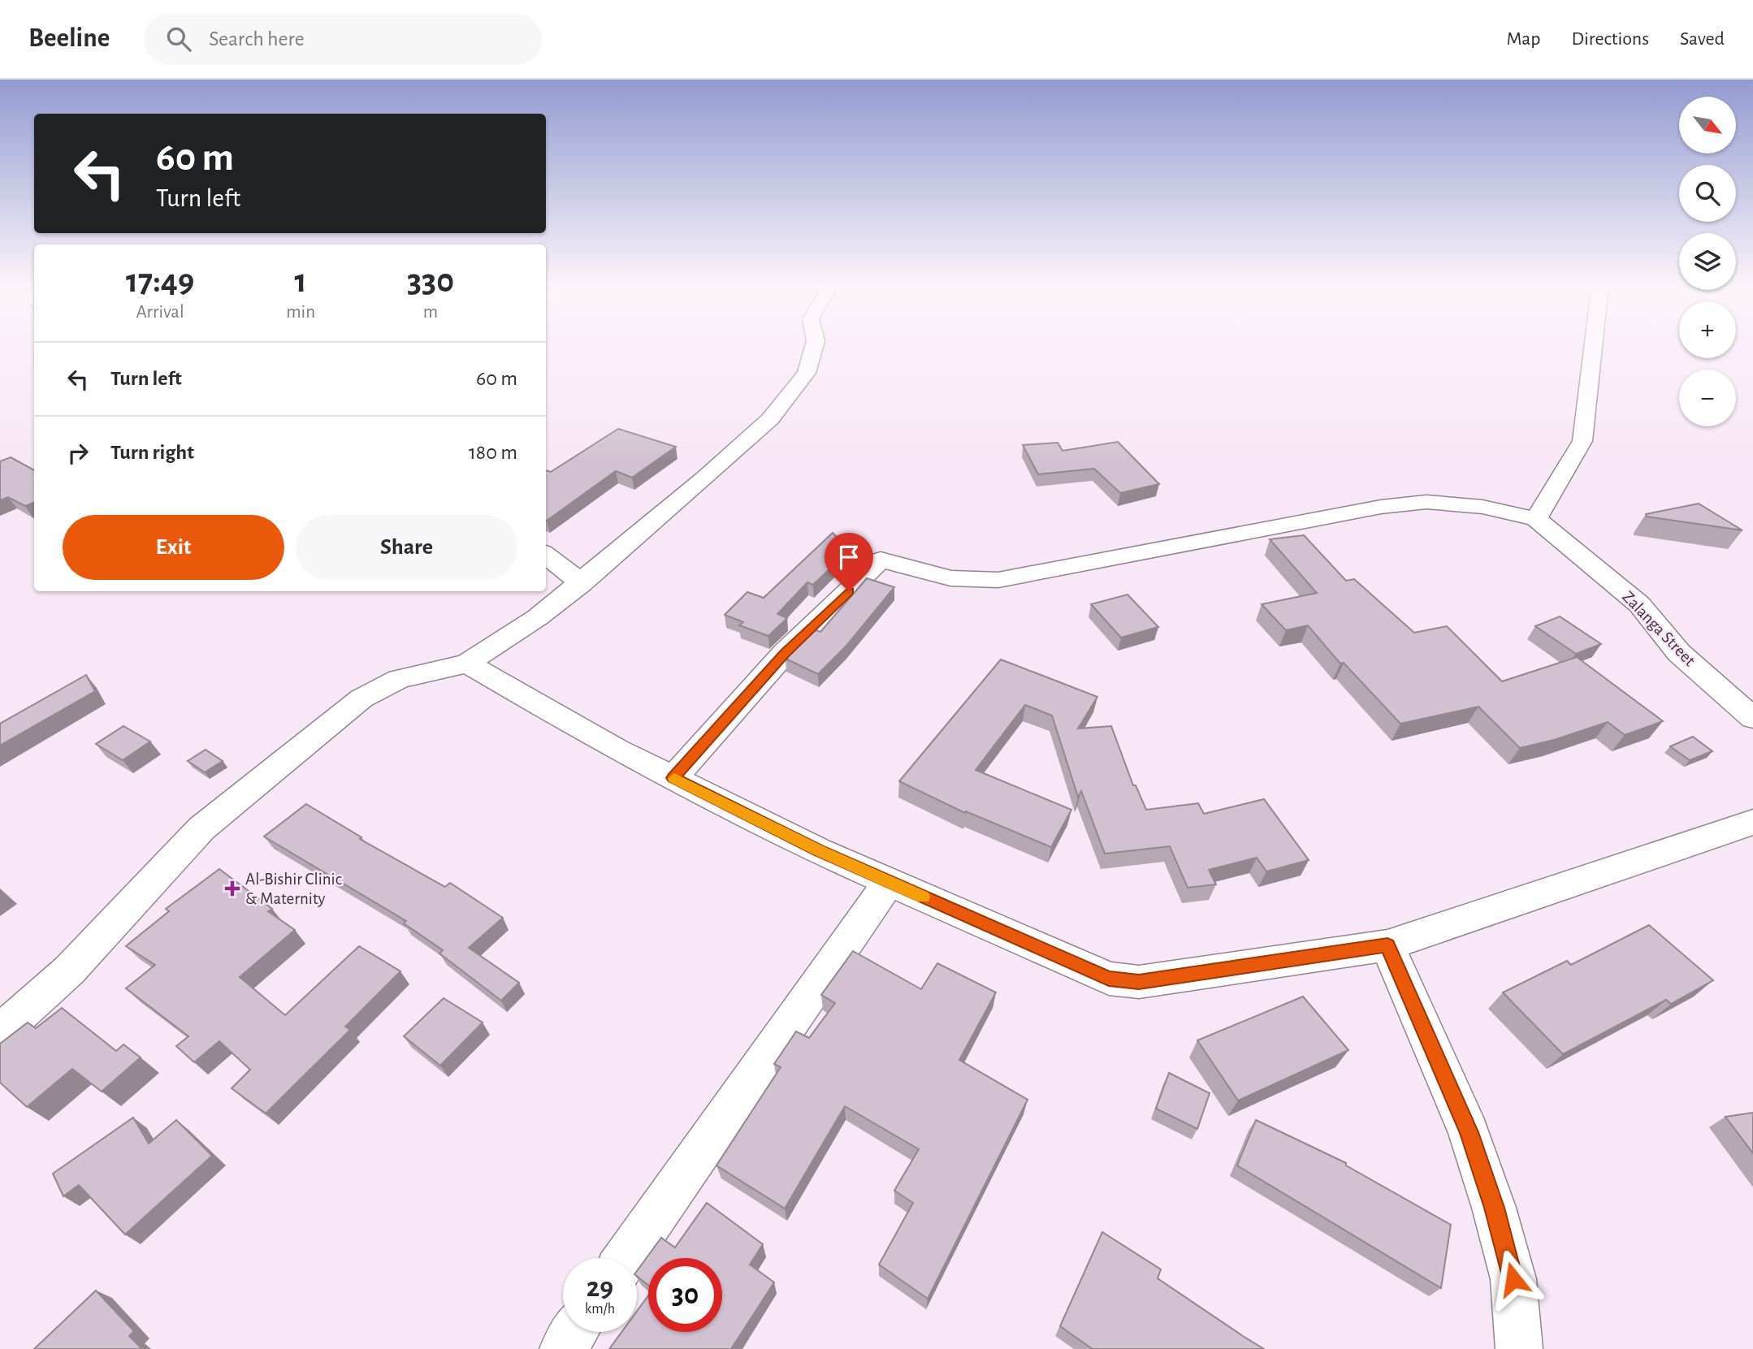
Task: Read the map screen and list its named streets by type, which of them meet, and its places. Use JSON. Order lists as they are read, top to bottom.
{
  "streets": {
    "street": ["Zalanga Street"]
  },
  "places": {
    "health": ["Al-Bishir Clinic & Maternity"]
  },
  "north": "bottom right",
  "page": {
    "header": "Beeline",
    "search": "Search here",
    "nav": ["Map", "Directions", "Saved"],
    "map_buttons": ["+", "−"],
    "turn": ["60 m", "Turn left"],
    "eta": [
      "17:49",
      "Arrival",
      "1",
      "min",
      "330",
      "m"
    ],
    "list": [
      {
        "name": "Turn left",
        "value": "60 m"
      },
      {
        "name": "Turn right",
        "value": "180 m"
      }
    ],
    "buttons": ["Exit", "Share"],
    "speed": "29 km/h",
    "limit": "30"
  }
}
